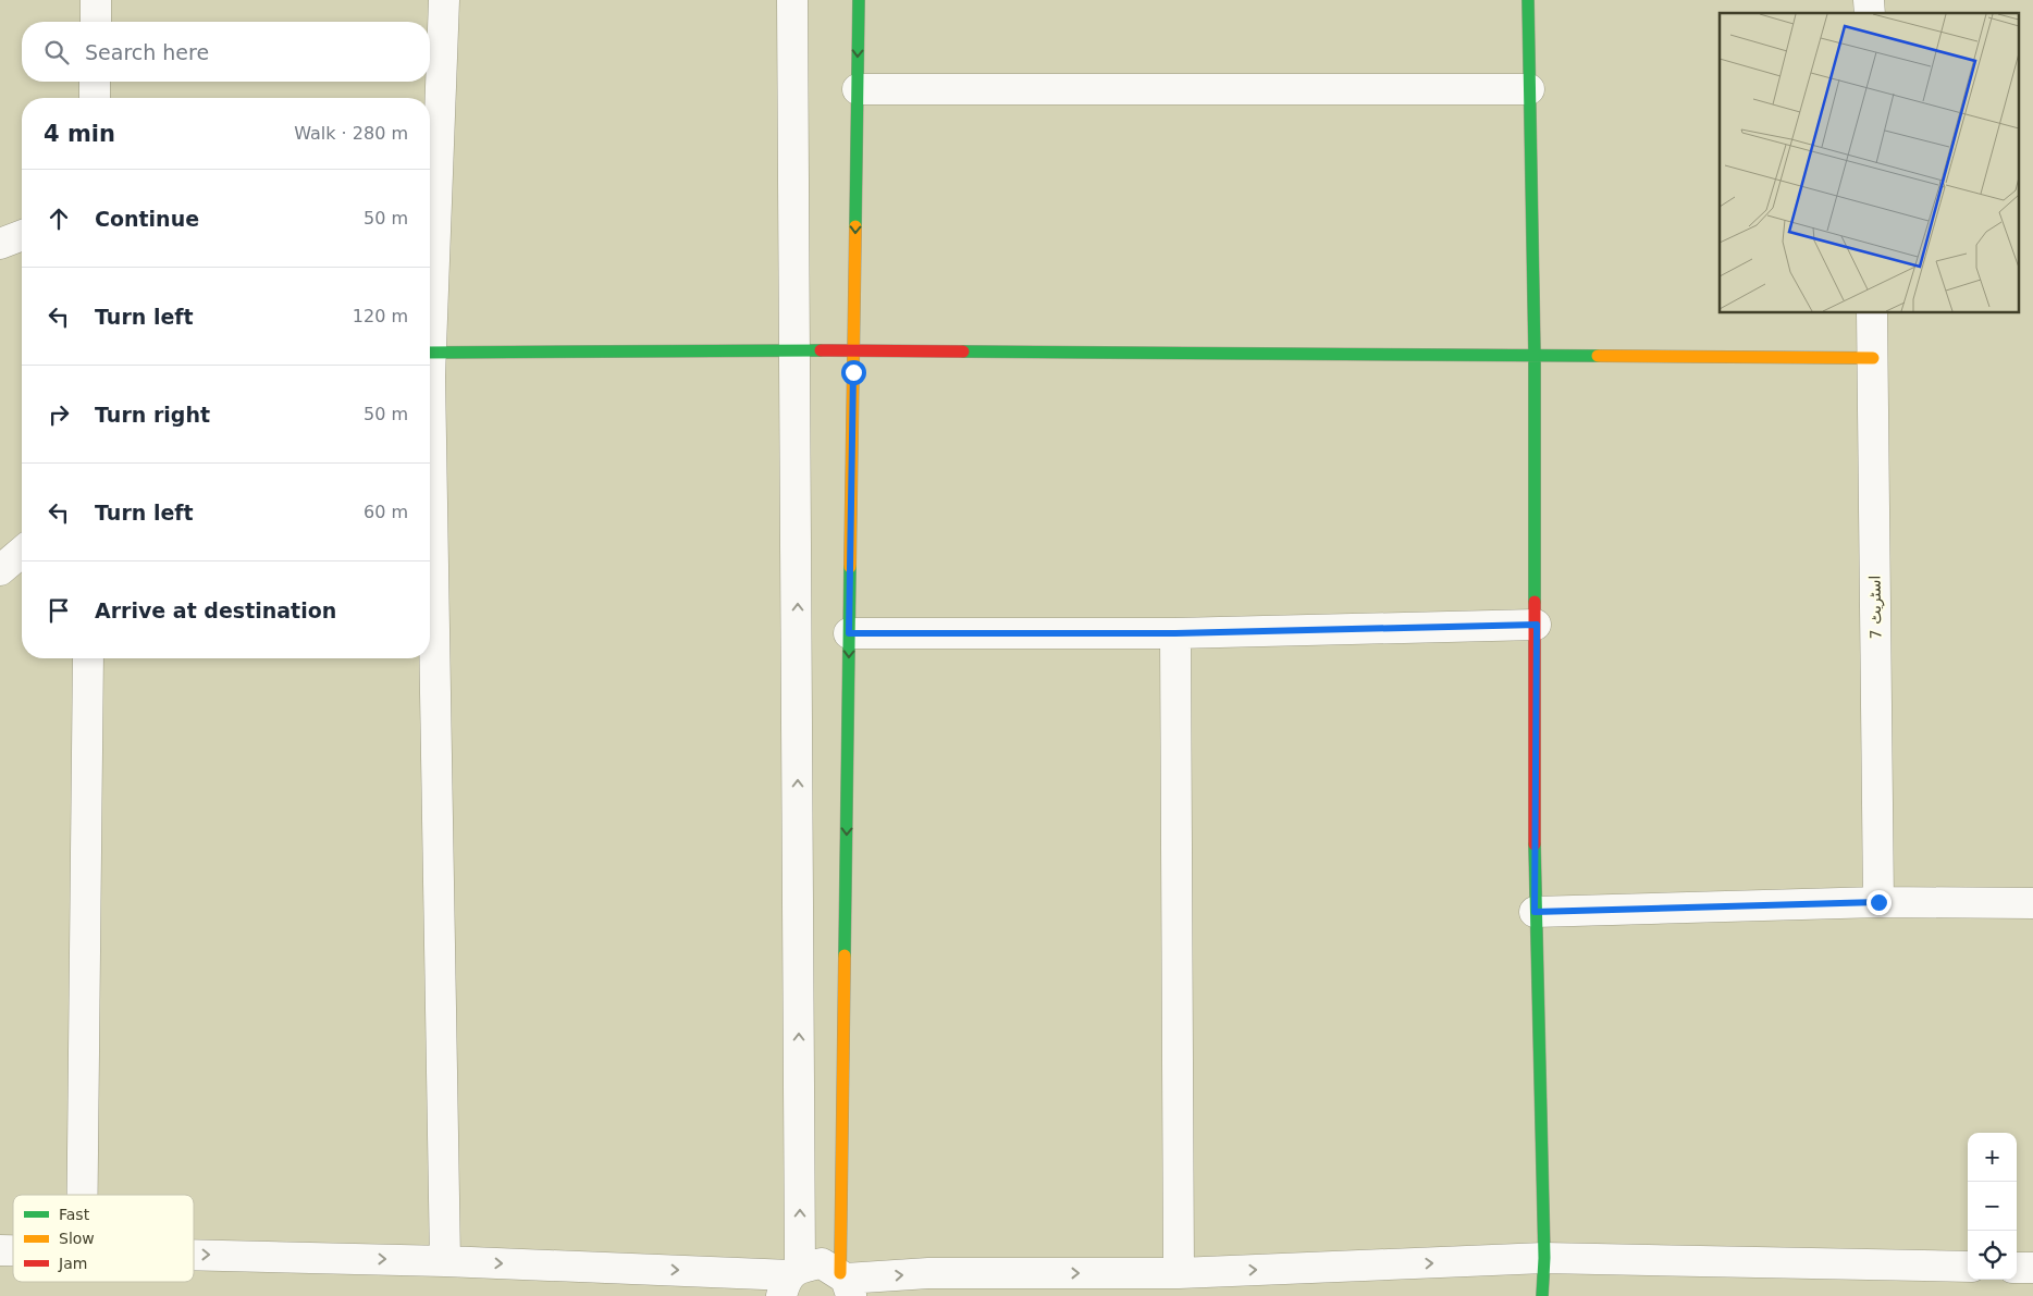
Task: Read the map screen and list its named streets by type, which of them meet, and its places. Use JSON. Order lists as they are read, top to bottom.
{
  "streets": {
    "street": ["اسٹریٹ 7"]
  },
  "legend": ["Fast", "Slow", "Jam"],
  "page": {
    "search": "Search here",
    "heading": ["4 min", "Walk · 280 m"],
    "list": [
      ["Continue", "50 m"],
      ["Turn left", "120 m"],
      ["Turn right", "50 m"],
      ["Turn left", "60 m"],
      "Arrive at destination"
    ],
    "map_buttons": ["+", "−"]
  }
}
